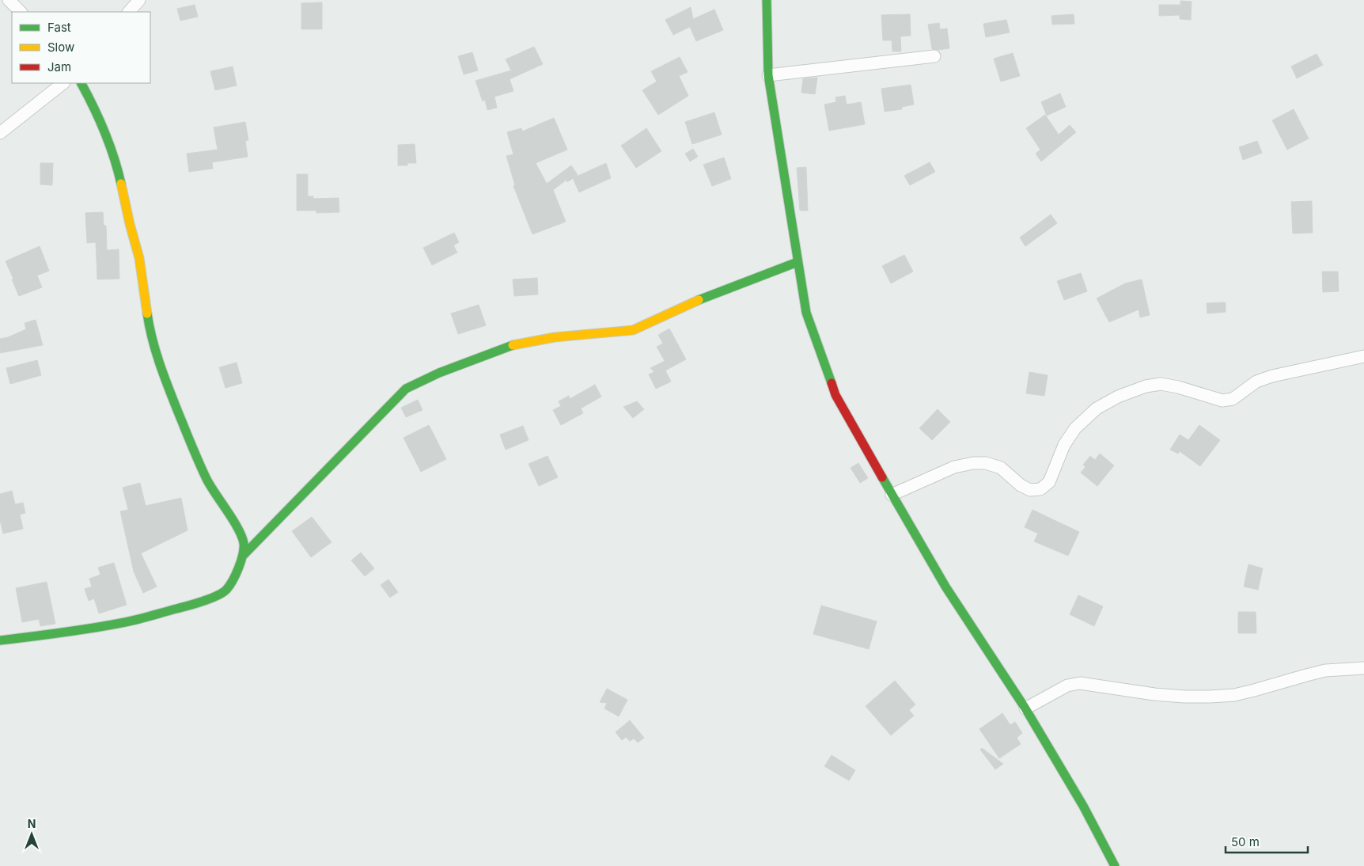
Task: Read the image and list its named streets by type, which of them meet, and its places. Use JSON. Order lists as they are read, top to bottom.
{
  "legend": ["Fast", "Slow", "Jam"],
  "scale_bar": "50 m",
  "north": "top"
}
